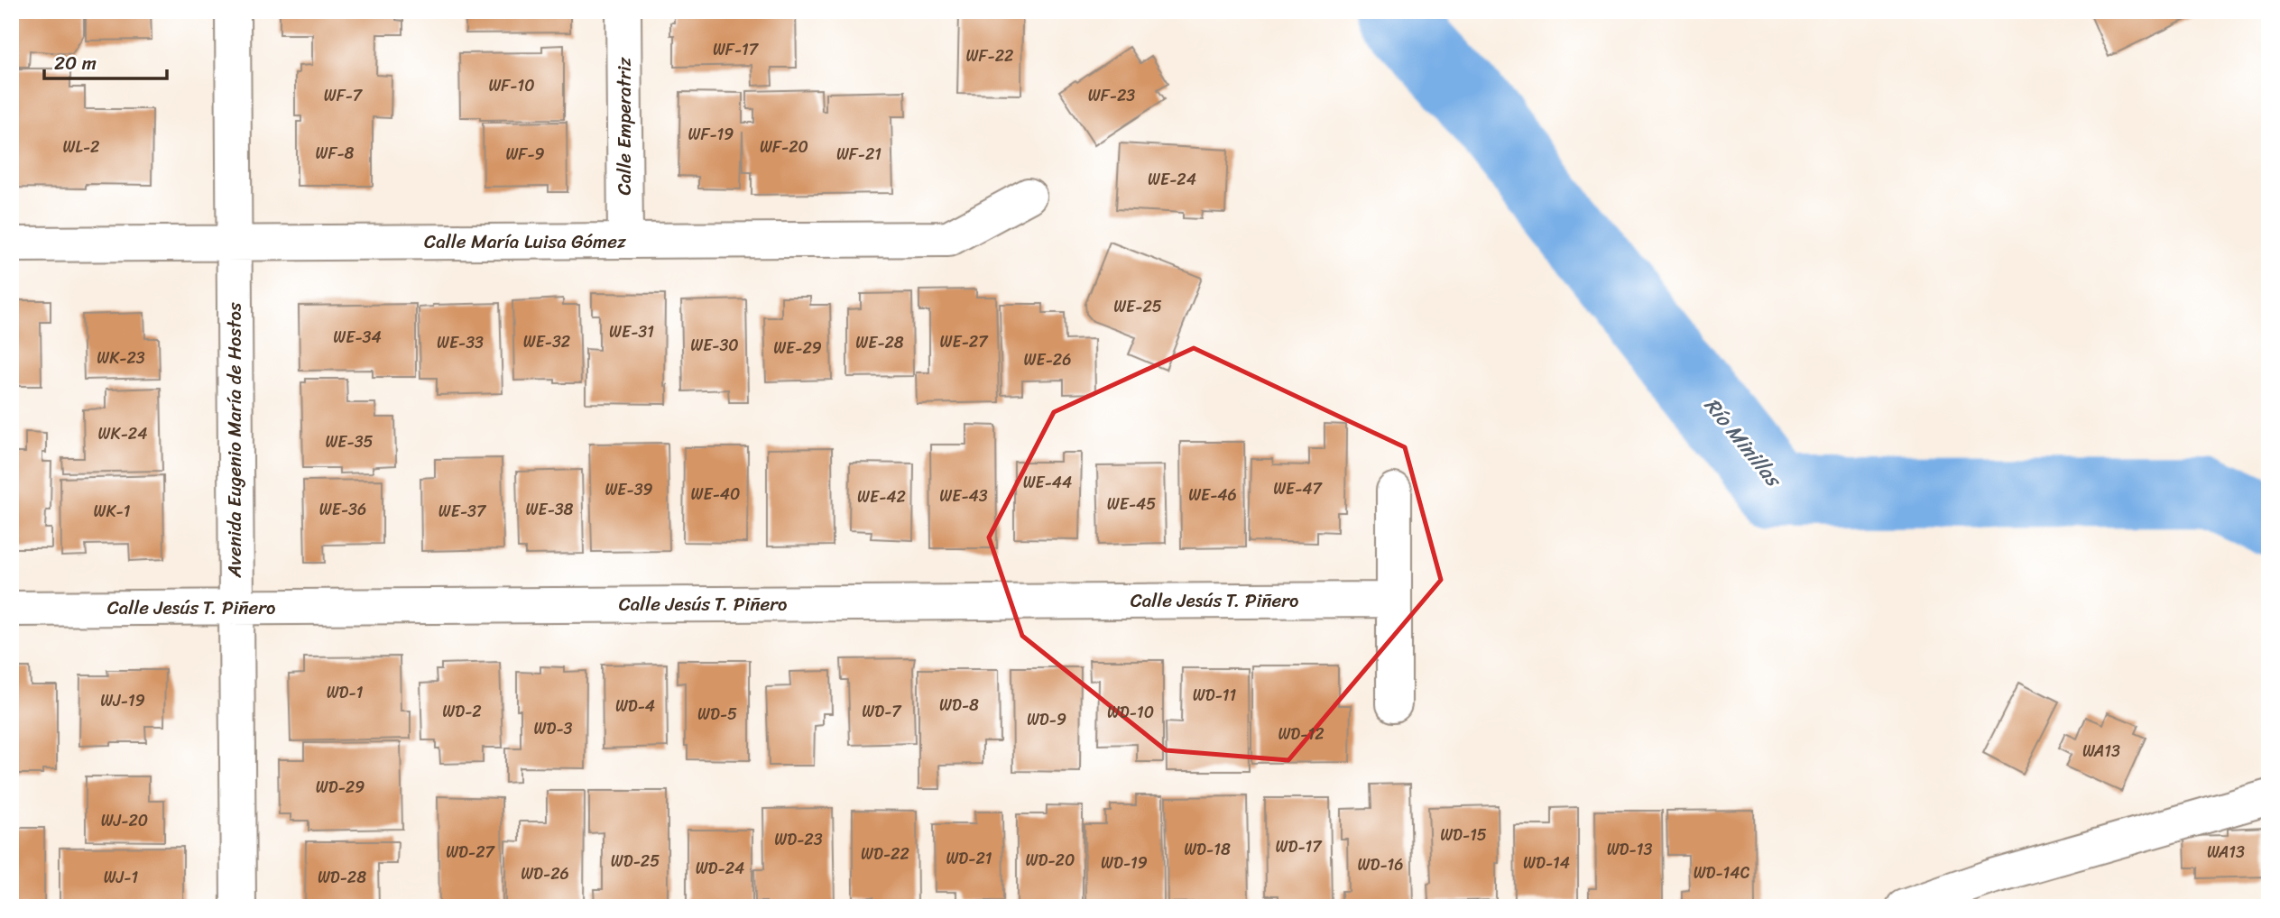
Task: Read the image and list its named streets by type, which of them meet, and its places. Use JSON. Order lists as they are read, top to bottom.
{
  "streets": {
    "street": [
      "Calle Emperatriz",
      "Calle María Luisa Gómez",
      "Avenida Eugenio María de Hostos",
      "Calle Jesús T. Piñero"
    ]
  },
  "crossings": [
    ["Calle Emperatriz", "Calle María Luisa Gómez"],
    ["Calle María Luisa Gómez", "Avenida Eugenio María de Hostos"],
    ["Avenida Eugenio María de Hostos", "Calle Jesús T. Piñero"]
  ],
  "water": ["Río Minillas"],
  "house_numbers": [
    "WF-17",
    "WF-22",
    "WF-10",
    "WF-7",
    "WF-23",
    "WF-19",
    "WL-2",
    "WF-20",
    "WF-8",
    "WF-9",
    "WF-21",
    "WE-24",
    "WE-25",
    "WE-31",
    "WE-34",
    "WE-32",
    "WE-27",
    "WE-33",
    "WE-28",
    "WE-30",
    "WE-29",
    "WK-23",
    "WE-26",
    "WK-24",
    "WE-35",
    "WE-44",
    "WE-47",
    "WE-39",
    "WE-40",
    "WE-46",
    "WE-43",
    "WE-42",
    "WE-45",
    "WE-36",
    "WE-38",
    "WK-1",
    "WE-37",
    "WD-1",
    "WD-11",
    "WJ-19",
    "WD-8",
    "WD-4",
    "WD-2",
    "WD-7",
    "WD-10",
    "WD-5",
    "WD-9",
    "WD-3",
    "WD-12",
    "WA13",
    "WD-29",
    "WJ-20",
    "WD-15",
    "WD-23",
    "WD-17",
    "WD-18",
    "WD-13",
    "WD-27",
    "WA13",
    "WD-22",
    "WD-21",
    "WD-20",
    "WD-25",
    "WD-19",
    "WD-14",
    "WD-16",
    "WD-24",
    "WD-14C",
    "WD-26",
    "WJ-1",
    "WD-28"
  ],
  "scale_bar": "20 m"
}
